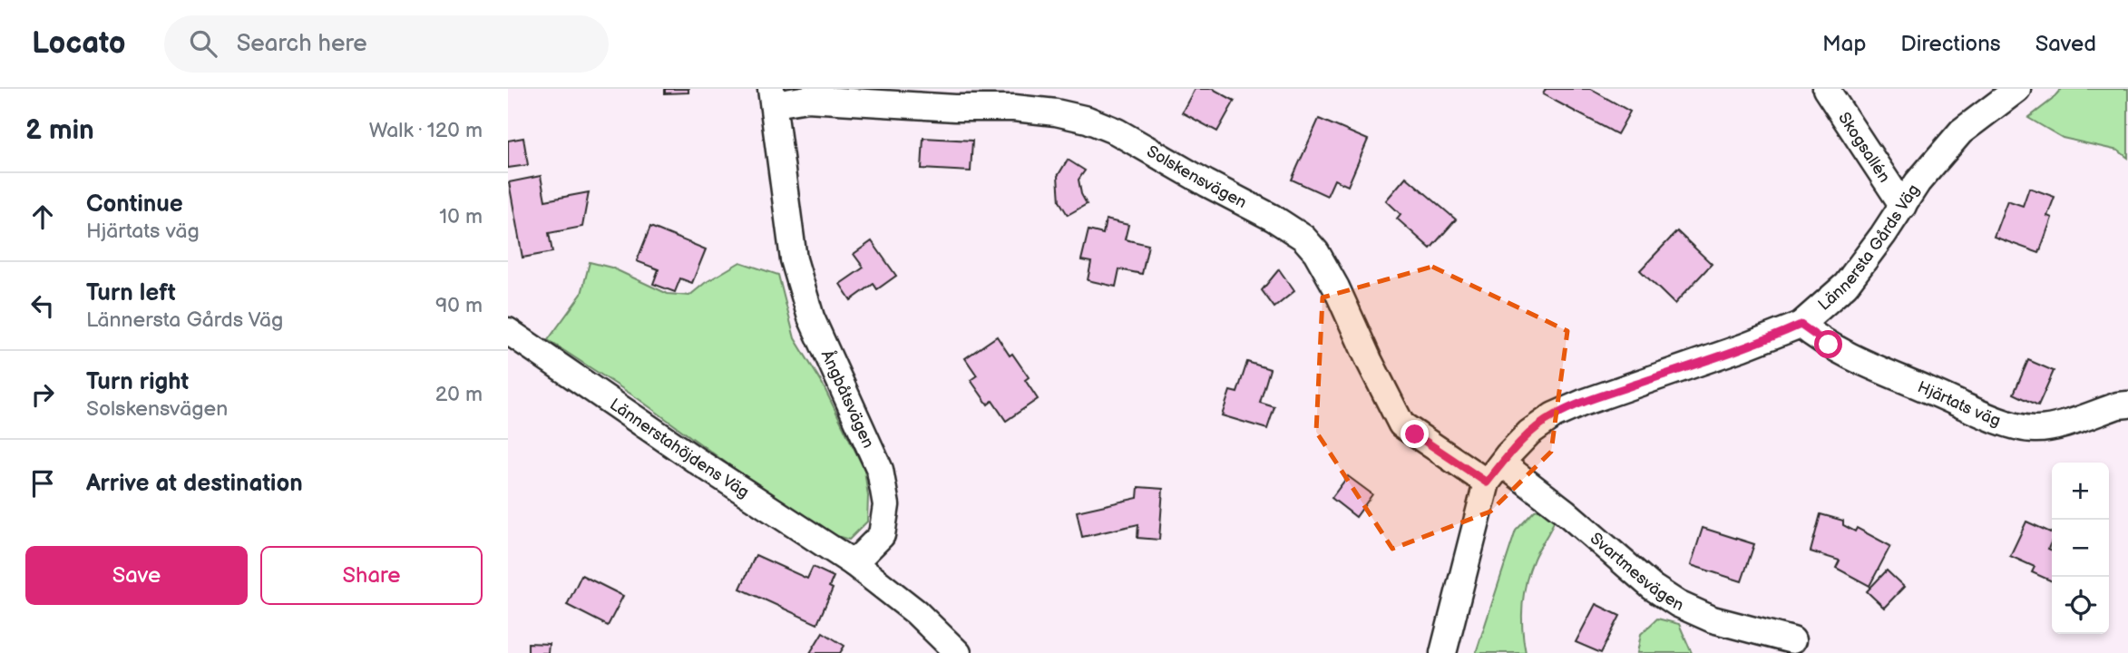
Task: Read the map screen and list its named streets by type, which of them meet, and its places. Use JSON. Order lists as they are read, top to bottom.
{
  "streets": {
    "street": [
      "Skogsallén",
      "Solskensvägen",
      "Lännersta Gårds Väg",
      "Ångbåtsvägen",
      "Hjärtats väg",
      "Lännerstahöjdens Väg",
      "Svartmesvägen"
    ]
  },
  "crossings": [
    ["Skogsallén", "Lännersta Gårds Väg"],
    ["Solskensvägen", "Lännersta Gårds Väg"],
    ["Solskensvägen", "Ångbåtsvägen"],
    ["Solskensvägen", "Svartmesvägen"],
    ["Lännersta Gårds Väg", "Hjärtats väg"],
    ["Lännersta Gårds Väg", "Svartmesvägen"],
    ["Ångbåtsvägen", "Lännerstahöjdens Väg"]
  ],
  "page": {
    "header": "Locato",
    "search": "Search here",
    "nav": ["Map", "Directions", "Saved"],
    "heading": ["2 min", "Walk · 120 m"],
    "list": [
      ["Continue", "Hjärtats väg", "10 m"],
      ["Turn left", "Lännersta Gårds Väg", "90 m"],
      ["Turn right", "Solskensvägen", "20 m"],
      "Arrive at destination"
    ],
    "map_buttons": ["+", "−"],
    "buttons": ["Save", "Share"]
  }
}
